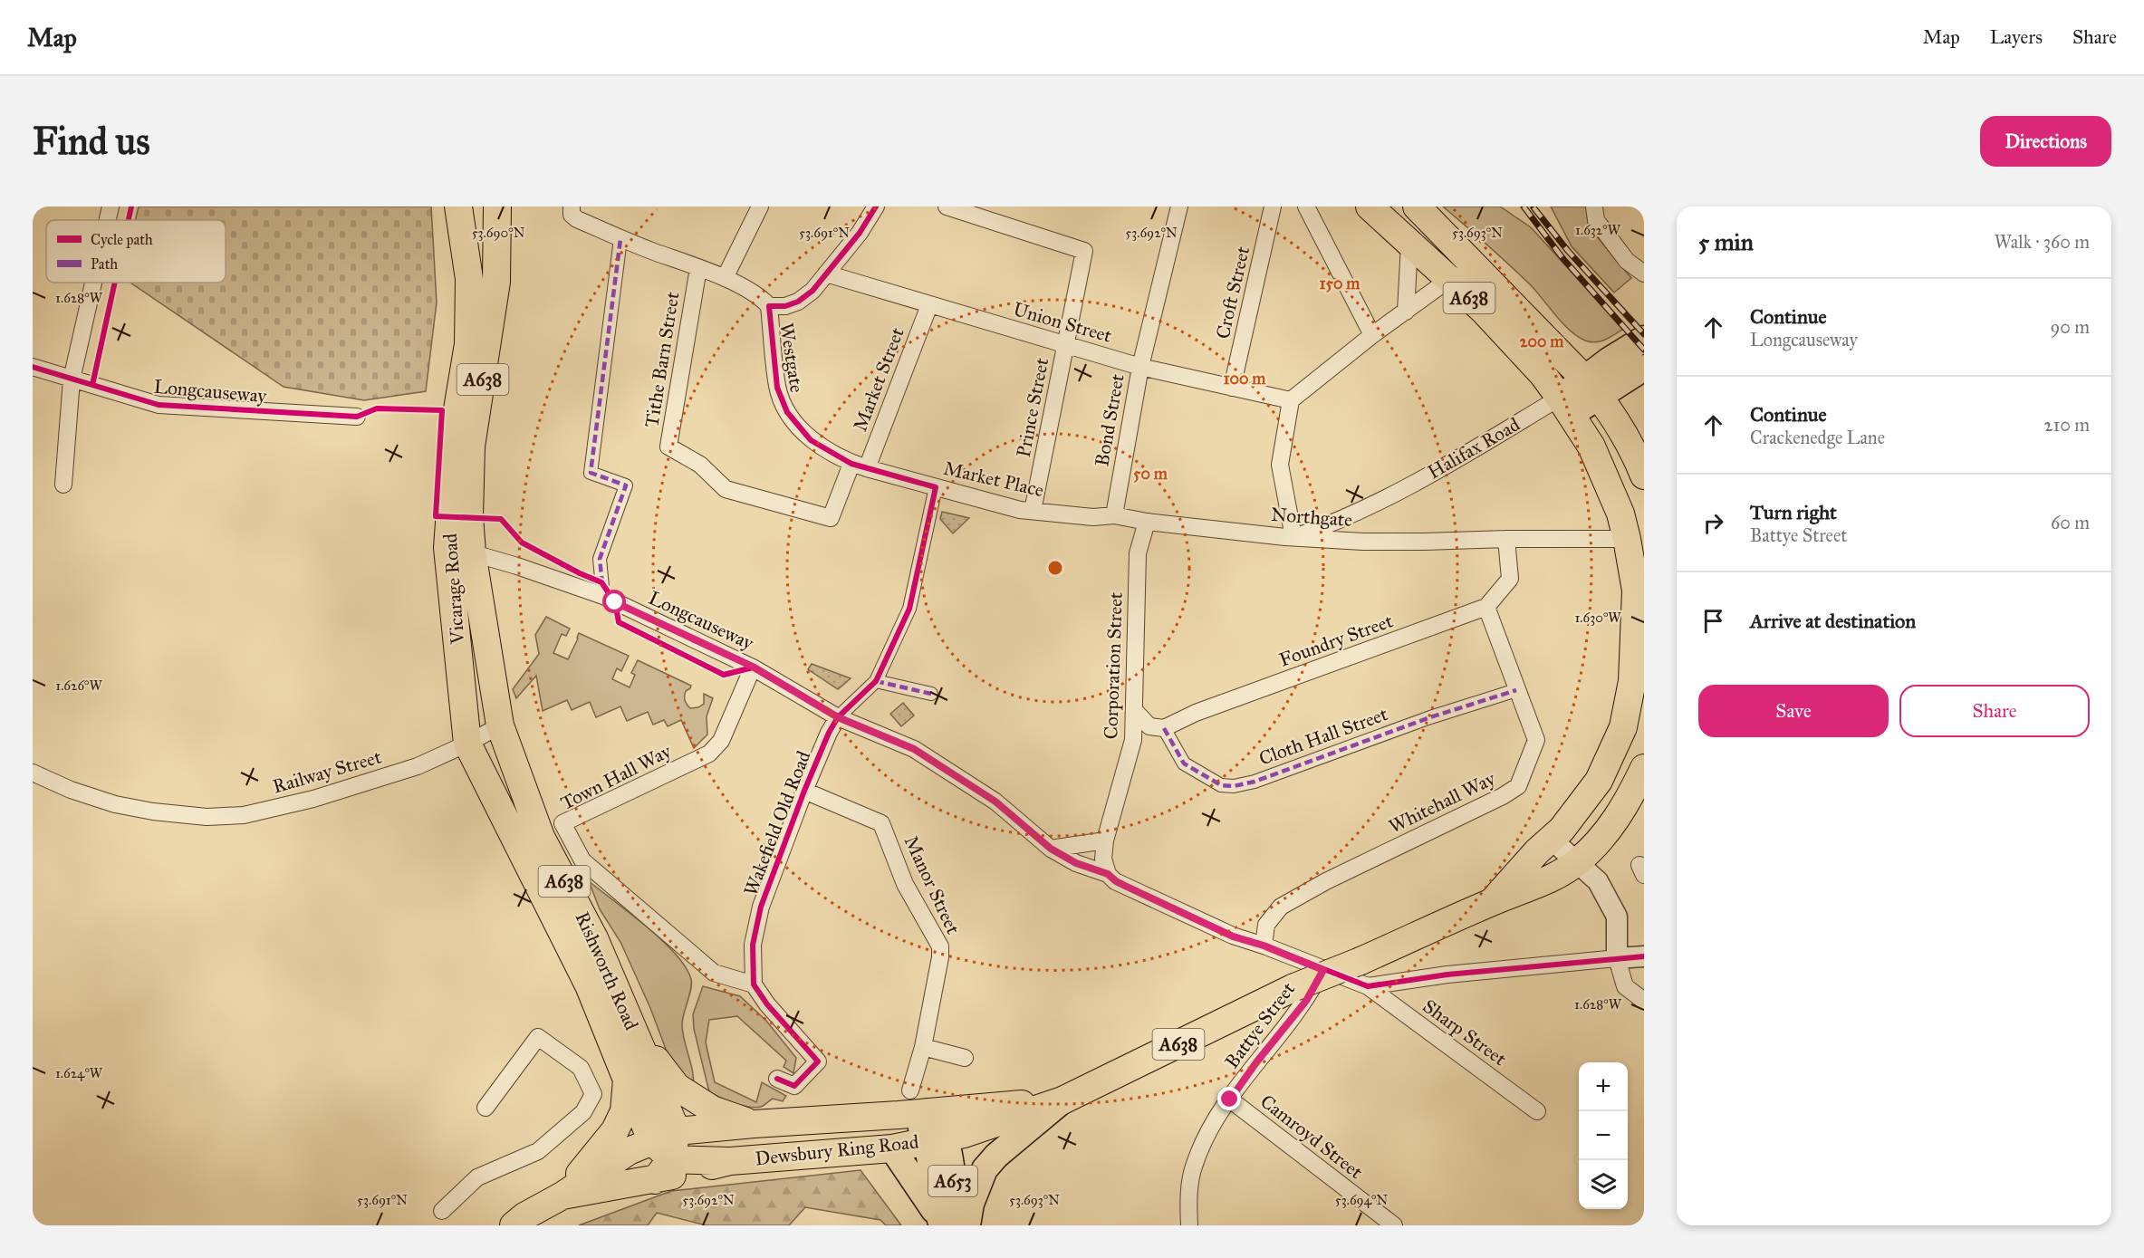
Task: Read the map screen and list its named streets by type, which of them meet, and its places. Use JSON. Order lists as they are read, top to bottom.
{
  "streets": {
    "highway": [
      "A638",
      "Vicarage Road",
      "Rishworth Road",
      "Dewsbury Ring Road"
    ],
    "main road": ["Halifax Road", "A653"],
    "street": [
      "Croft Street",
      "Union Street",
      "Westgate",
      "Tithe Barn Street",
      "Market Street",
      "Longcauseway",
      "Prince Street",
      "Bond Street",
      "Market Place",
      "Northgate",
      "Foundry Street",
      "Corporation Street",
      "Cloth Hall Street",
      "Railway Street",
      "Town Hall Way",
      "Whitehall Way",
      "Wakefield Old Road",
      "Manor Street",
      "Battye Street",
      "Sharp Street",
      "Camroyd Street"
    ]
  },
  "crossings": [
    ["Croft Street", "Union Street"],
    ["A638", "Halifax Road"],
    ["A638", "Rishworth Road"],
    ["A638", "Dewsbury Ring Road"],
    ["Union Street", "Market Street"],
    ["Union Street", "Prince Street"],
    ["Union Street", "Bond Street"],
    ["Westgate", "Tithe Barn Street"],
    ["Westgate", "Market Street"],
    ["Westgate", "Market Place"],
    ["Tithe Barn Street", "Market Street"],
    ["Tithe Barn Street", "Market Place"],
    ["Market Street", "Market Place"],
    ["Longcauseway", "Vicarage Road"],
    ["Longcauseway", "Corporation Street"],
    ["Longcauseway", "Town Hall Way"],
    ["Longcauseway", "Whitehall Way"],
    ["Longcauseway", "Wakefield Old Road"],
    ["Longcauseway", "Battye Street"],
    ["Longcauseway", "Sharp Street"],
    ["Prince Street", "Market Place"],
    ["Bond Street", "Market Place"],
    ["Bond Street", "Northgate"],
    ["Halifax Road", "Northgate"],
    ["Halifax Road", "Dewsbury Ring Road"],
    ["Market Place", "Northgate"],
    ["Northgate", "Foundry Street"],
    ["Northgate", "Corporation Street"],
    ["Northgate", "Dewsbury Ring Road"],
    ["Vicarage Road", "Railway Street"],
    ["Vicarage Road", "Rishworth Road"],
    ["Foundry Street", "Cloth Hall Street"],
    ["Foundry Street", "Whitehall Way"],
    ["Cloth Hall Street", "Whitehall Way"],
    ["Railway Street", "Rishworth Road"],
    ["Town Hall Way", "Wakefield Old Road"],
    ["Wakefield Old Road", "Manor Street"],
    ["Rishworth Road", "Dewsbury Ring Road"],
    ["Battye Street", "Camroyd Street"],
    ["Dewsbury Ring Road", "A653"]
  ],
  "legend": ["Cycle path", "Path"],
  "page": {
    "header": "Map",
    "nav": ["Map", "Layers", "Share"],
    "buttons": [
      "Directions",
      ["Save", "Share"]
    ],
    "title": "Find us",
    "heading": ["5 min", "Walk · 360 m"],
    "list": [
      ["Continue", "Longcauseway", "90 m"],
      ["Continue", "Crackenedge Lane", "210 m"],
      ["Turn right", "Battye Street", "60 m"],
      "Arrive at destination"
    ],
    "map_buttons": ["+", "−"]
  },
  "coordinates": [
    "1.632°W",
    "53.690°N",
    "53.691°N",
    "53.692°N",
    "53.693°N",
    "1.628°W",
    "1.630°W",
    "1.626°W",
    "1.624°W",
    "53.694°N"
  ],
  "rings": [
    "150 m",
    "200 m",
    "100 m",
    "50 m"
  ]
}
